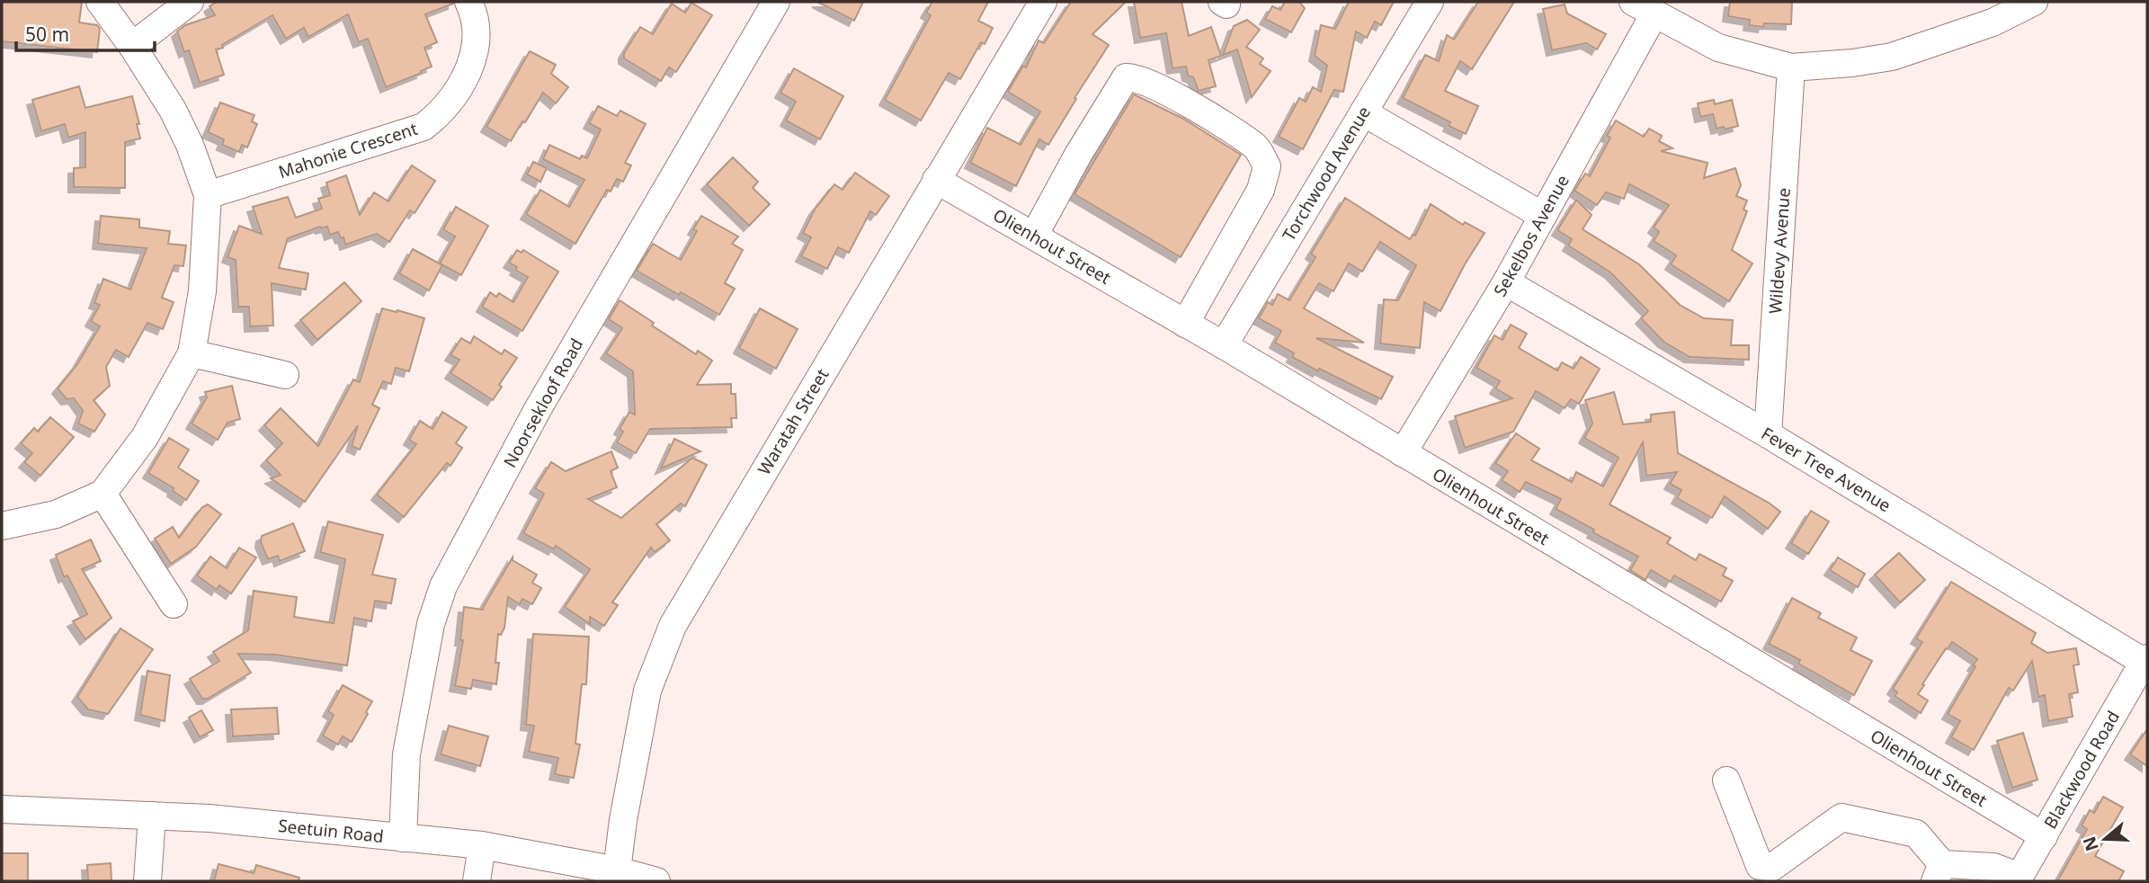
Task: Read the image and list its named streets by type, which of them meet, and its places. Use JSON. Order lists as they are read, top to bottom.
{
  "streets": {
    "street": [
      "Mahonie Crescent",
      "Torchwood Avenue",
      "Sekelbos Avenue",
      "Olienhout Street",
      "Wildevy Avenue",
      "Noorsekloof Road",
      "Waratah Street",
      "Fever Tree Avenue",
      "Blackwood Road",
      "Seetuin Road"
    ]
  },
  "crossings": [
    ["Torchwood Avenue", "Olienhout Street"],
    ["Sekelbos Avenue", "Olienhout Street"],
    ["Sekelbos Avenue", "Fever Tree Avenue"],
    ["Olienhout Street", "Waratah Street"],
    ["Olienhout Street", "Blackwood Road"],
    ["Wildevy Avenue", "Fever Tree Avenue"],
    ["Noorsekloof Road", "Seetuin Road"],
    ["Waratah Street", "Seetuin Road"],
    ["Fever Tree Avenue", "Blackwood Road"]
  ],
  "scale_bar": "50 m",
  "north": "left"
}
